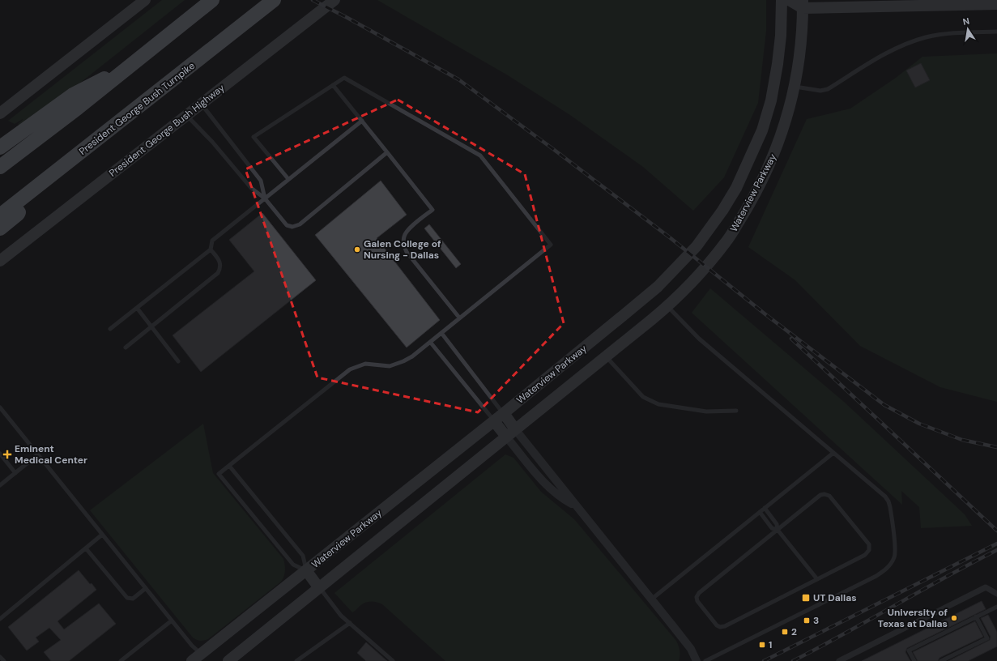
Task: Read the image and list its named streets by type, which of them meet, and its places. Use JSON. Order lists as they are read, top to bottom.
{
  "streets": {
    "highway": ["President George Bush Turnpike"],
    "main road": ["President George Bush Highway", "Waterview Parkway"]
  },
  "places": {
    "other": ["Galen College of Nursing - Dallas", "University of Texas at Dallas"],
    "health": ["Eminent Medical Center"],
    "transit": [
      "UT Dallas",
      "3",
      "2",
      "1"
    ]
  },
  "north": "top"
}
